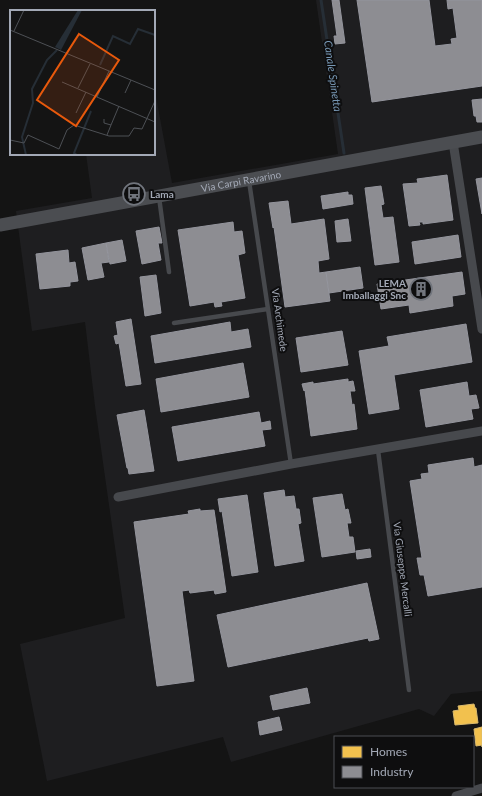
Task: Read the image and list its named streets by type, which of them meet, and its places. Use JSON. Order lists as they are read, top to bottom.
{
  "streets": {
    "main road": ["Via Carpi Ravarino"],
    "lane": ["Via Archimede", "Via Giuseppe Mercalli"]
  },
  "crossings": [
    ["Via Carpi Ravarino", "Via Archimede"]
  ],
  "water": ["Canale Spinetta"],
  "places": {
    "bus stop": ["Lama"],
    "building": ["LEMA Imballaggi Snc"]
  },
  "legend": ["Homes", "Industry"]
}
